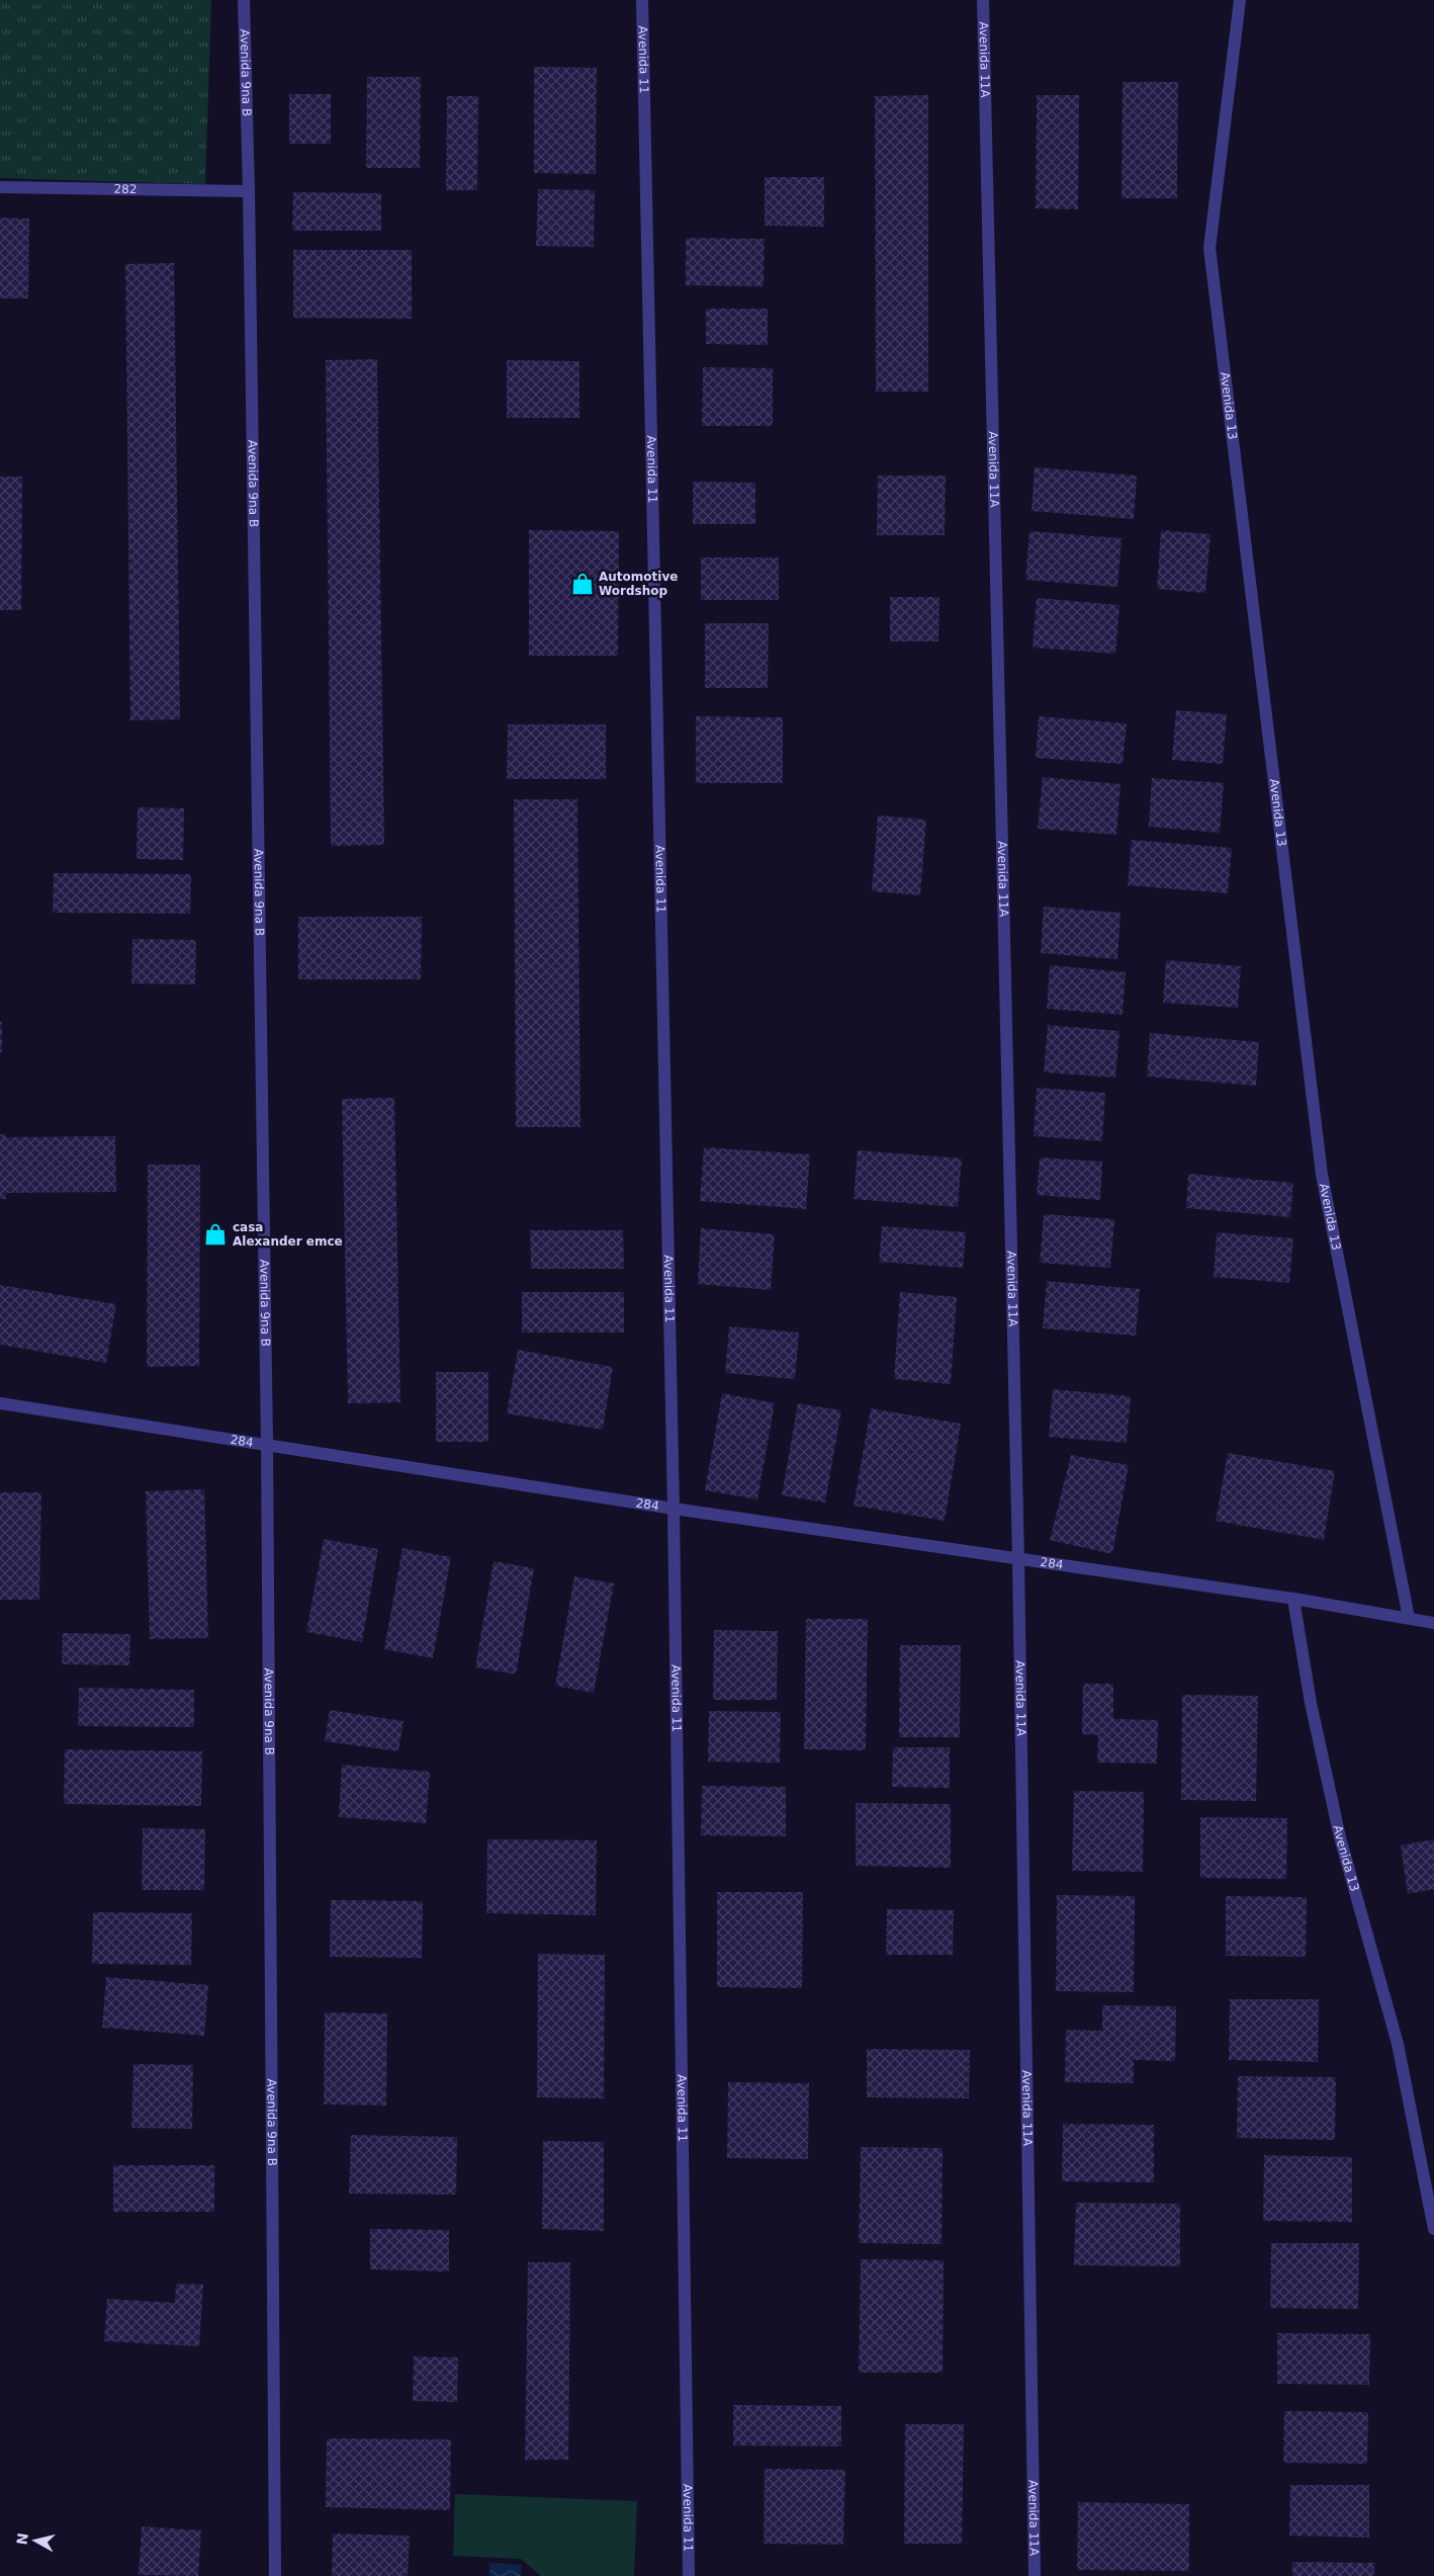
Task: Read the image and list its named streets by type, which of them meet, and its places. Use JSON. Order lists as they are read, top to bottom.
{
  "streets": {
    "street": [
      "Avenida 11",
      "Avenida 11A",
      "Avenida 9na B",
      "282",
      "Avenida 13",
      "284"
    ]
  },
  "crossings": [
    ["Avenida 11", "284"],
    ["Avenida 11A", "284"],
    ["Avenida 9na B", "282"],
    ["Avenida 9na B", "284"],
    ["Avenida 13", "284"]
  ],
  "places": {
    "shop": ["Automotive Wordshop", "casa Alexander emce"]
  },
  "north": "left"
}
